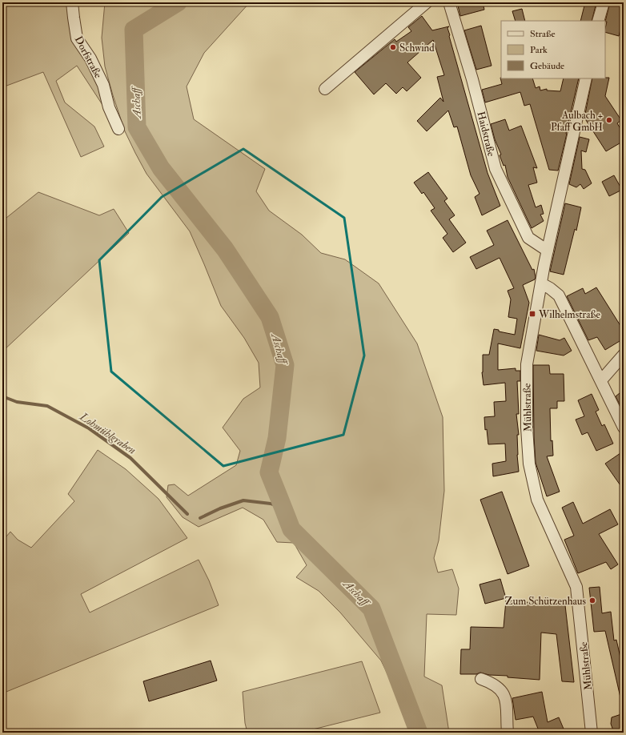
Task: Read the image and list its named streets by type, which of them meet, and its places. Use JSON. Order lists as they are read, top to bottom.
{
  "streets": {
    "street": ["Dorfstraße", "Haidstraße", "Mühlstraße"]
  },
  "crossings": [
    ["Haidstraße", "Mühlstraße"]
  ],
  "water": ["Aschaff", "Lohmühlgraben"],
  "places": {
    "other": ["Schwind", "Aulbach + Pfaff GmbH", "Zum Schützenhaus"],
    "transit": ["Wilhelmstraße"]
  },
  "legend": ["Straße", "Park", "Gebäude"]
}
